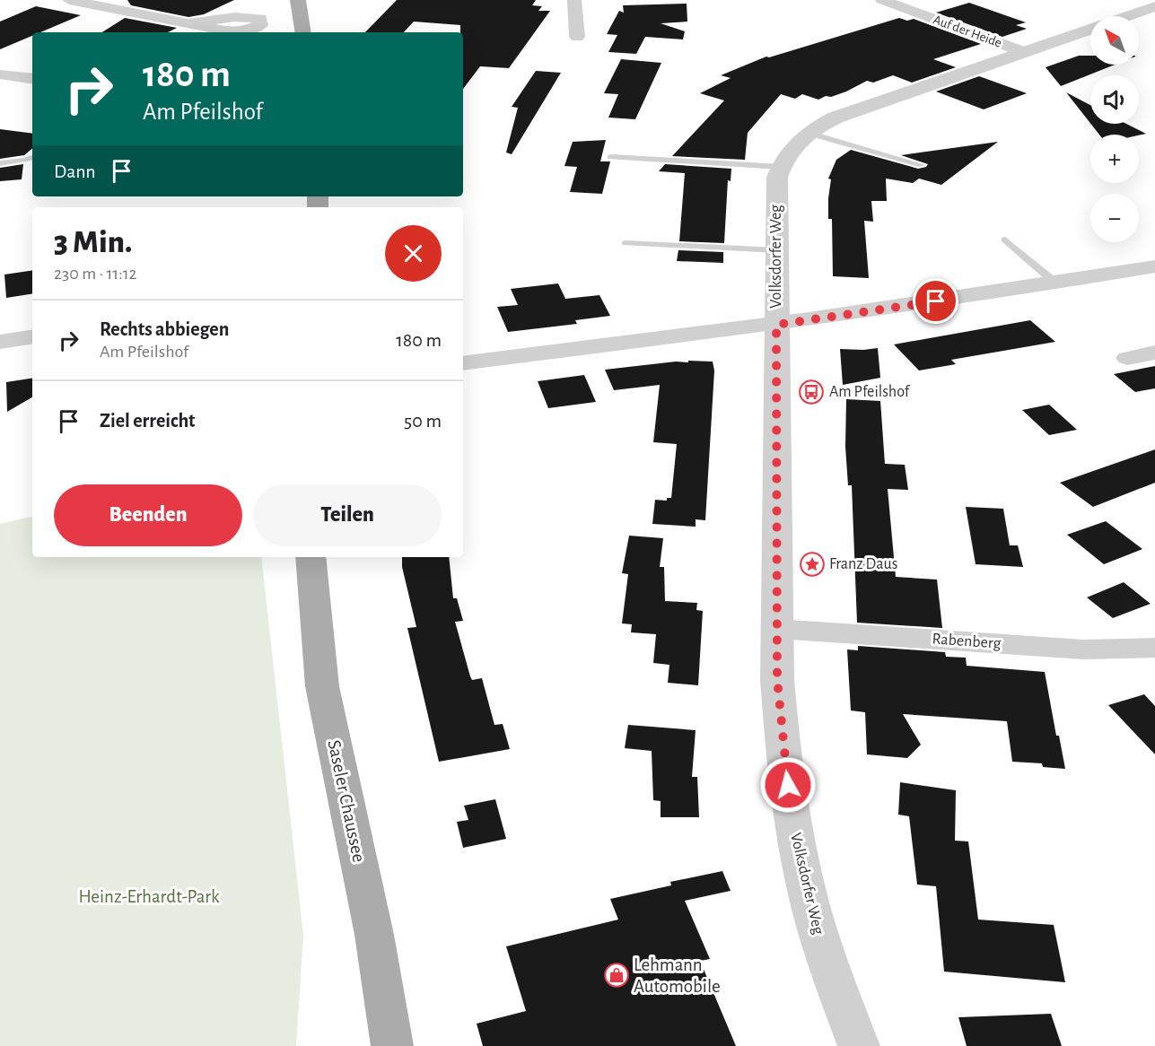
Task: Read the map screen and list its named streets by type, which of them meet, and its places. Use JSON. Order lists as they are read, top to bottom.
{
  "streets": {
    "main road": ["Saseler Chaussee"],
    "street": ["Auf der Heide", "Volksdorfer Weg", "Rabenberg"]
  },
  "crossings": [
    ["Auf der Heide", "Volksdorfer Weg"],
    ["Volksdorfer Weg", "Rabenberg"]
  ],
  "parks": ["Heinz-Erhardt-Park"],
  "places": {
    "bus stop": ["Am Pfeilshof"],
    "place": ["Franz Daus"],
    "shop": ["Lehmann Automobile"]
  },
  "north": "top left",
  "page": {
    "map_buttons": ["+", "−"],
    "turn": ["180 m", "Am Pfeilshof"],
    "then": "Dann",
    "heading": ["3 Min.", "230 m · 11:12"],
    "list": [
      {
        "name": "Rechts abbiegen",
        "note": "Am Pfeilshof",
        "value": "180 m"
      },
      {
        "name": "Ziel erreicht",
        "value": "50 m"
      }
    ],
    "buttons": ["Beenden", "Teilen"]
  }
}
